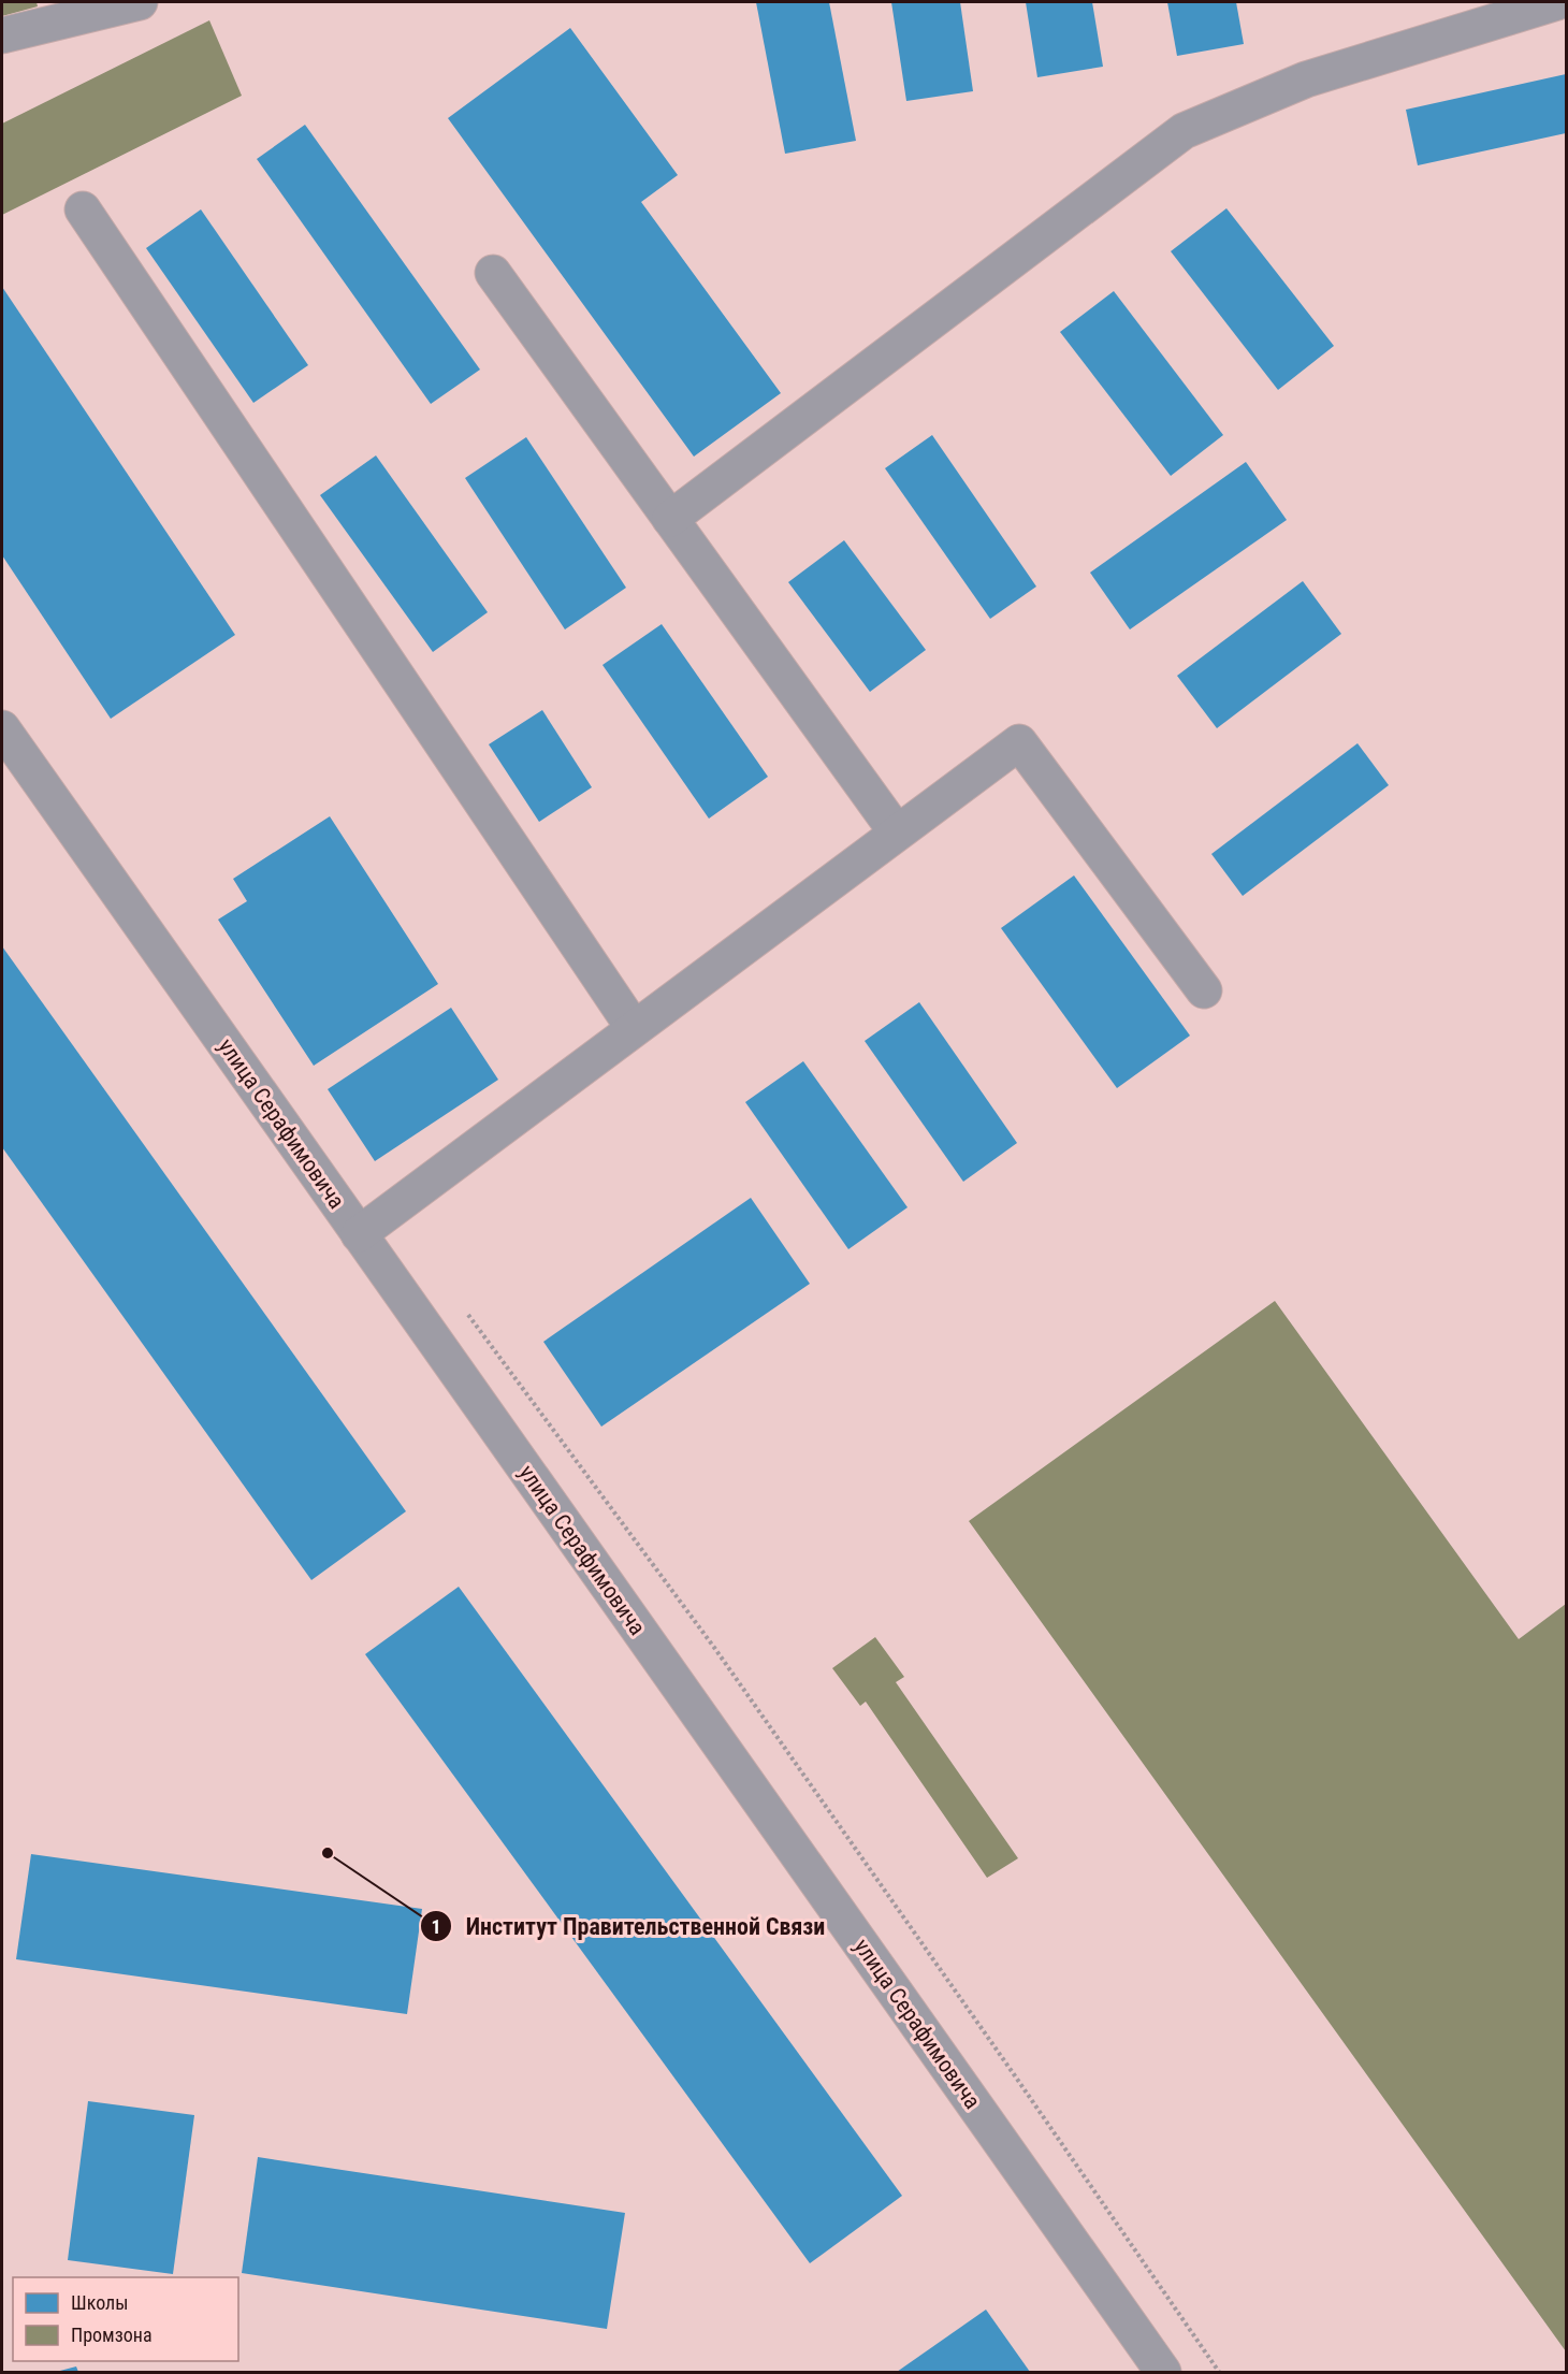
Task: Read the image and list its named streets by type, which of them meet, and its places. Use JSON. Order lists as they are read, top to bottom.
{
  "streets": {
    "street": ["улица Серафимовича"]
  },
  "places": ["Институт Правительственной Связи"],
  "legend": ["Школы", "Промзона"]
}
